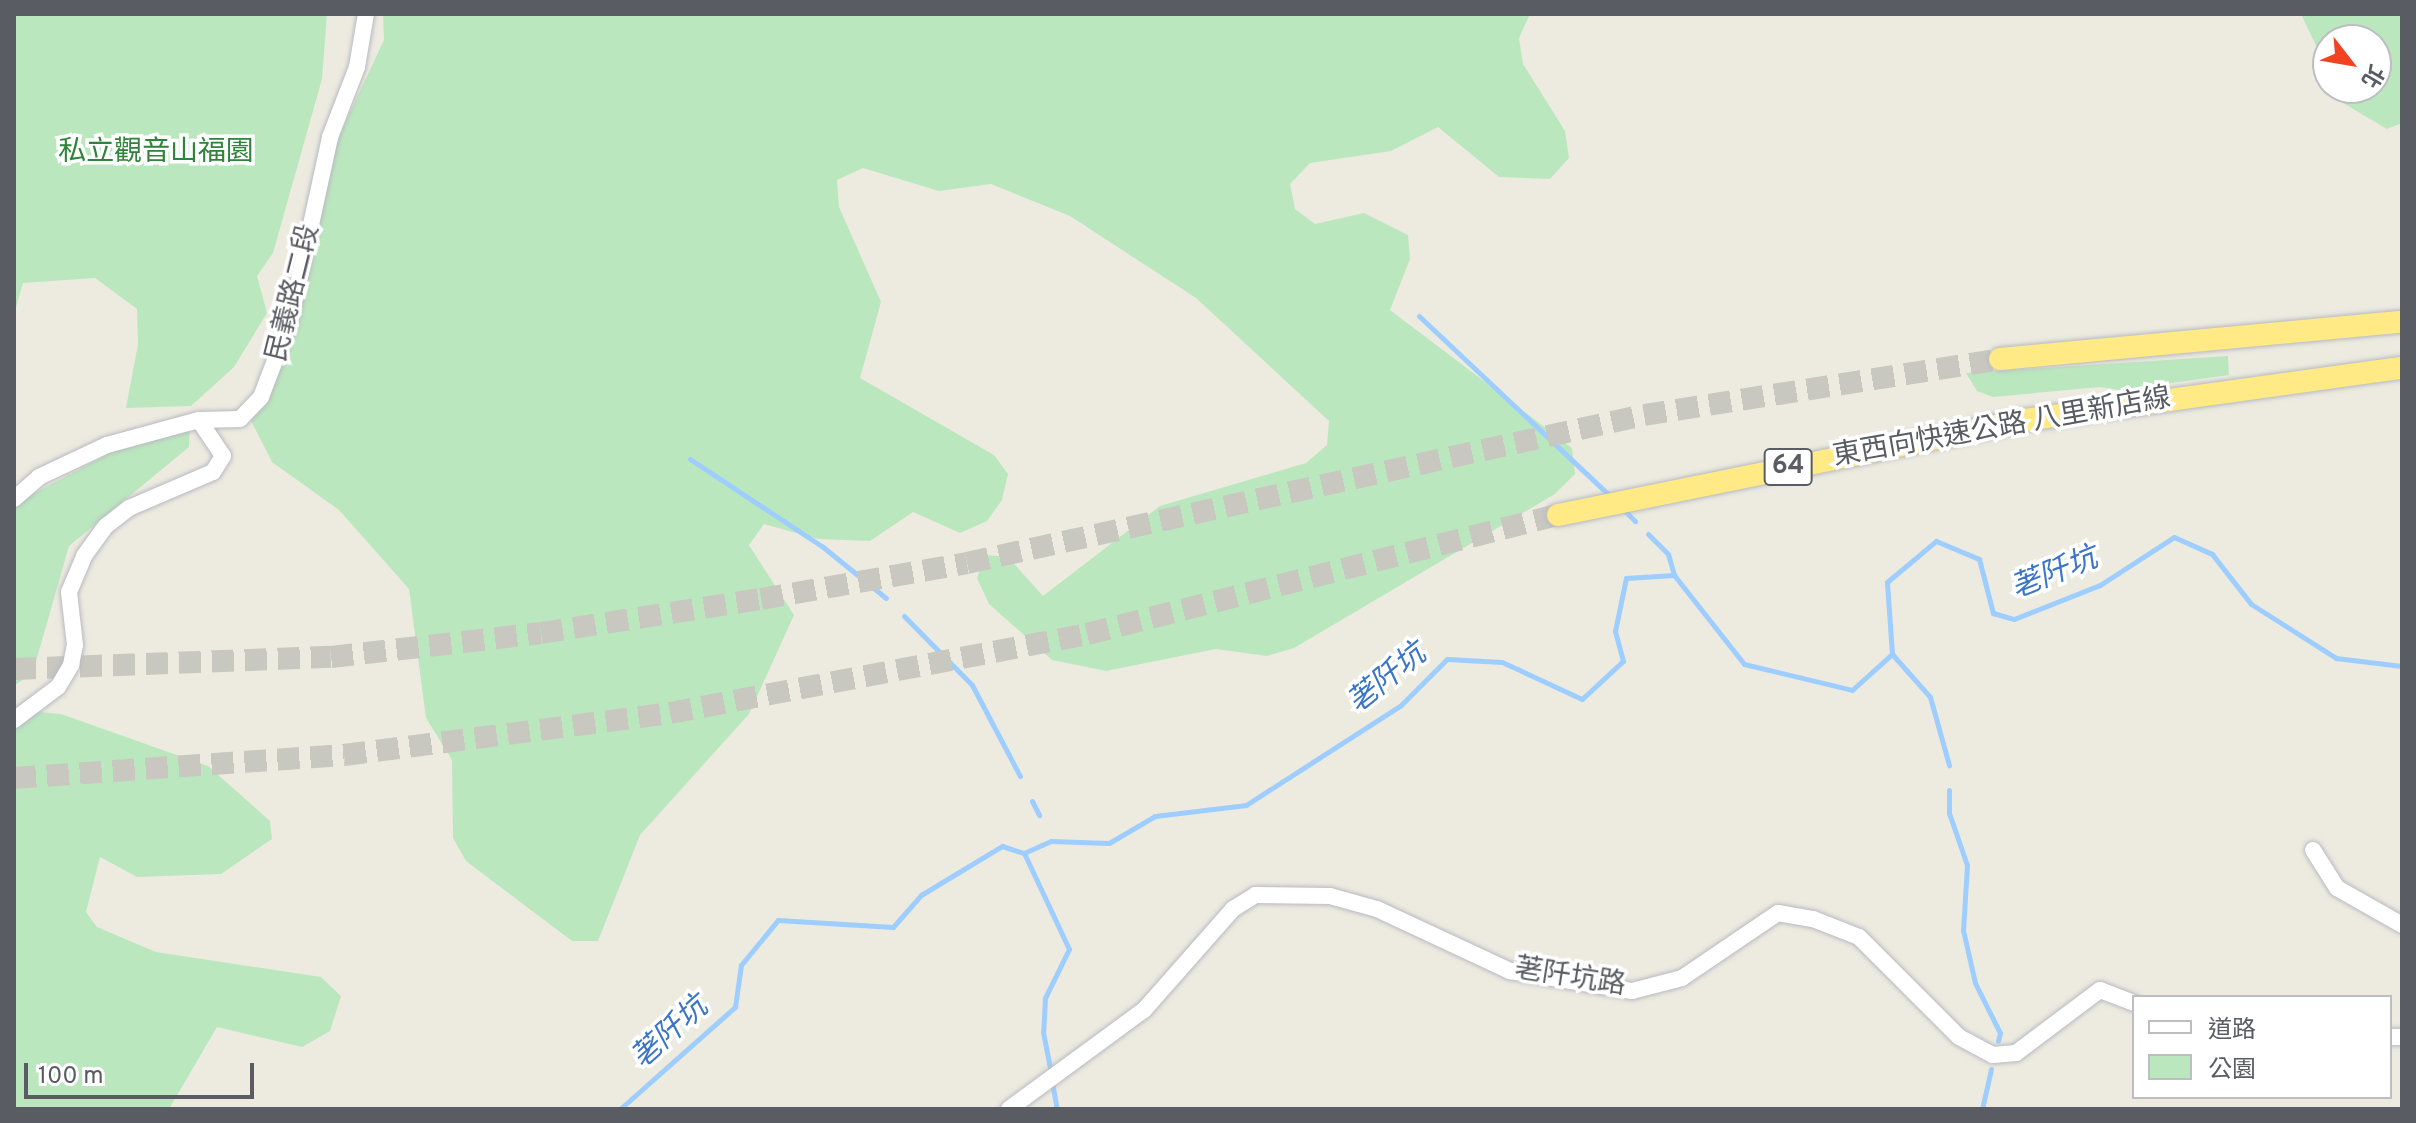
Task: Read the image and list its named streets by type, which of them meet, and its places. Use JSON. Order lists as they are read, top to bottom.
{
  "streets": {
    "highway": ["東西向快速公路 八里新店線", "64"],
    "street": ["民義路二段", "荖阡坑路"]
  },
  "water": ["荖阡坑"],
  "parks": ["私立觀音山福園"],
  "legend": ["道路", "公園"],
  "scale_bar": "100 m",
  "north": "bottom right"
}
